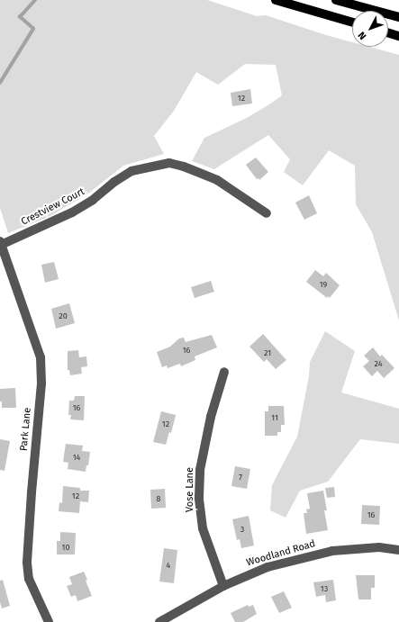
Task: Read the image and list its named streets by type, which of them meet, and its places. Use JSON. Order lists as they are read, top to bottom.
{
  "streets": {
    "street": [
      "Crestview Court",
      "Park Lane",
      "Vose Lane",
      "Woodland Road"
    ]
  },
  "crossings": [
    ["Crestview Court", "Park Lane"],
    ["Vose Lane", "Woodland Road"]
  ],
  "house_numbers": [
    "12",
    "19",
    "20",
    "16",
    "21",
    "24",
    "16",
    "11",
    "12",
    "14",
    "7",
    "12",
    "8",
    "16",
    "3",
    "10",
    "4",
    "13"
  ],
  "north": "bottom left"
}
